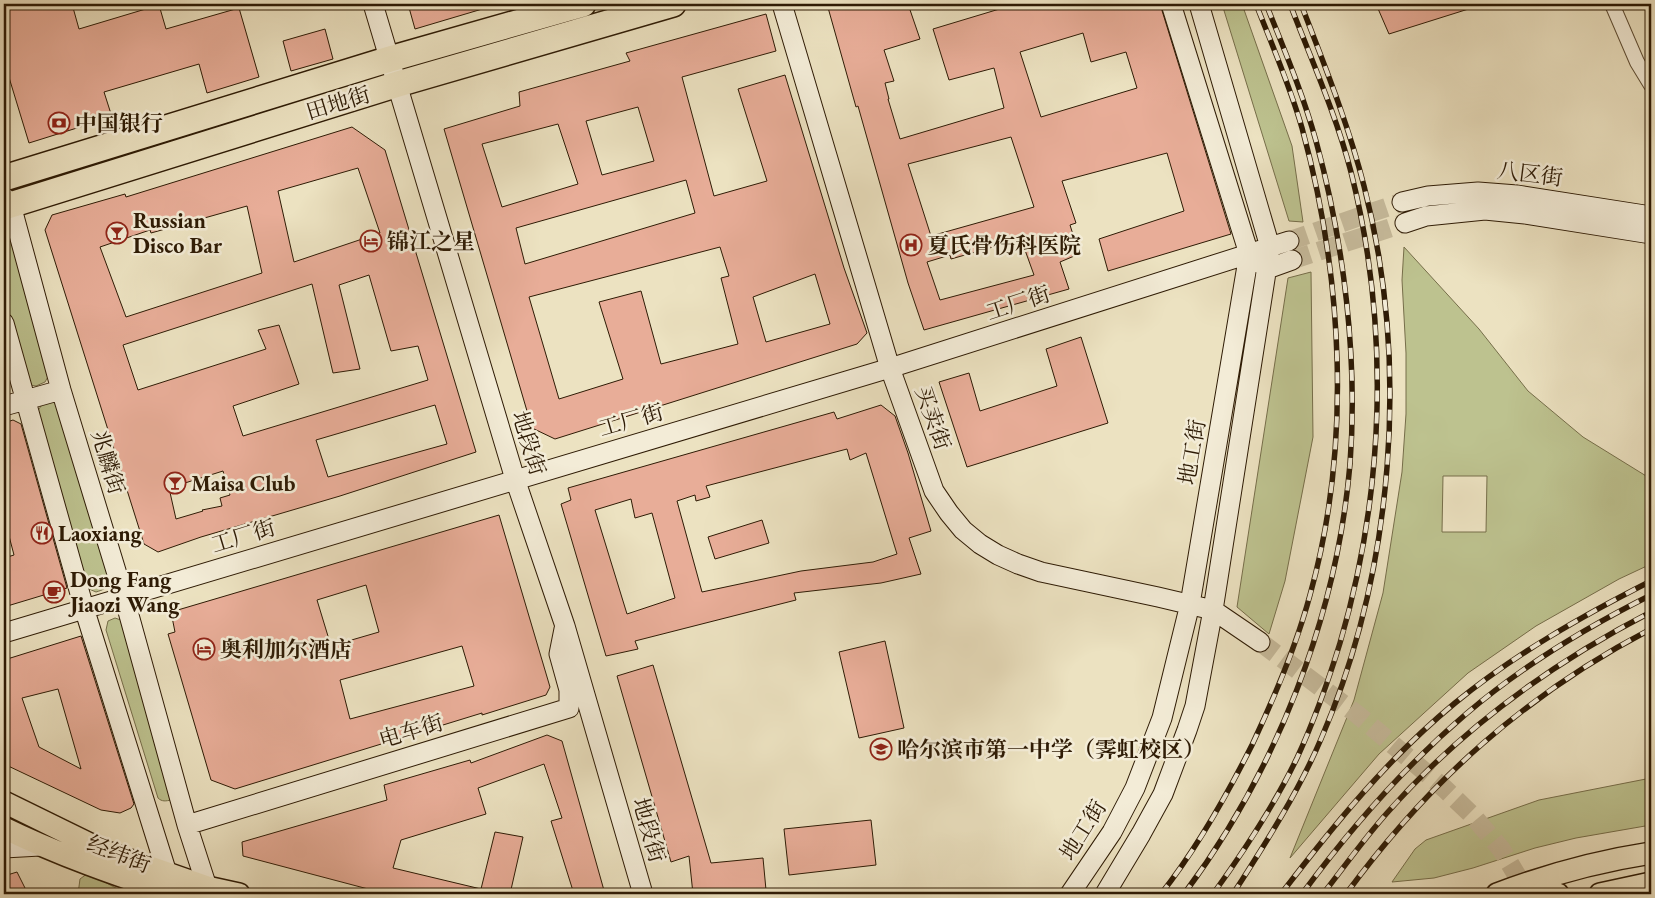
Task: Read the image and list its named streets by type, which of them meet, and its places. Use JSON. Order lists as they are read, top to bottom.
{
  "streets": {
    "highway": ["田地街"],
    "main road": [
      "八区街",
      "工厂街",
      "买卖街",
      "地段街",
      "地工街",
      "兆麟街",
      "电车街",
      "经纬街"
    ]
  },
  "crossings": [
    ["田地街", "地段街"],
    ["田地街", "兆麟街"],
    ["工厂街", "买卖街"],
    ["工厂街", "地段街"],
    ["工厂街", "地工街"],
    ["工厂街", "兆麟街"],
    ["买卖街", "地工街"],
    ["地段街", "电车街"],
    ["兆麟街", "电车街"],
    ["兆麟街", "经纬街"]
  ],
  "places": {
    "bank": ["中国银行"],
    "bar": ["Russian Disco Bar", "Maisa Club"],
    "hotel": ["锦江之星", "奥利加尔酒店"],
    "hospital": ["夏氏骨伤科医院"],
    "restaurant": ["Laoxiang"],
    "cafe": ["Dong Fang Jiaozi Wang"],
    "school or university": ["哈尔滨市第一中学（霁虹校区）"]
  }
}
